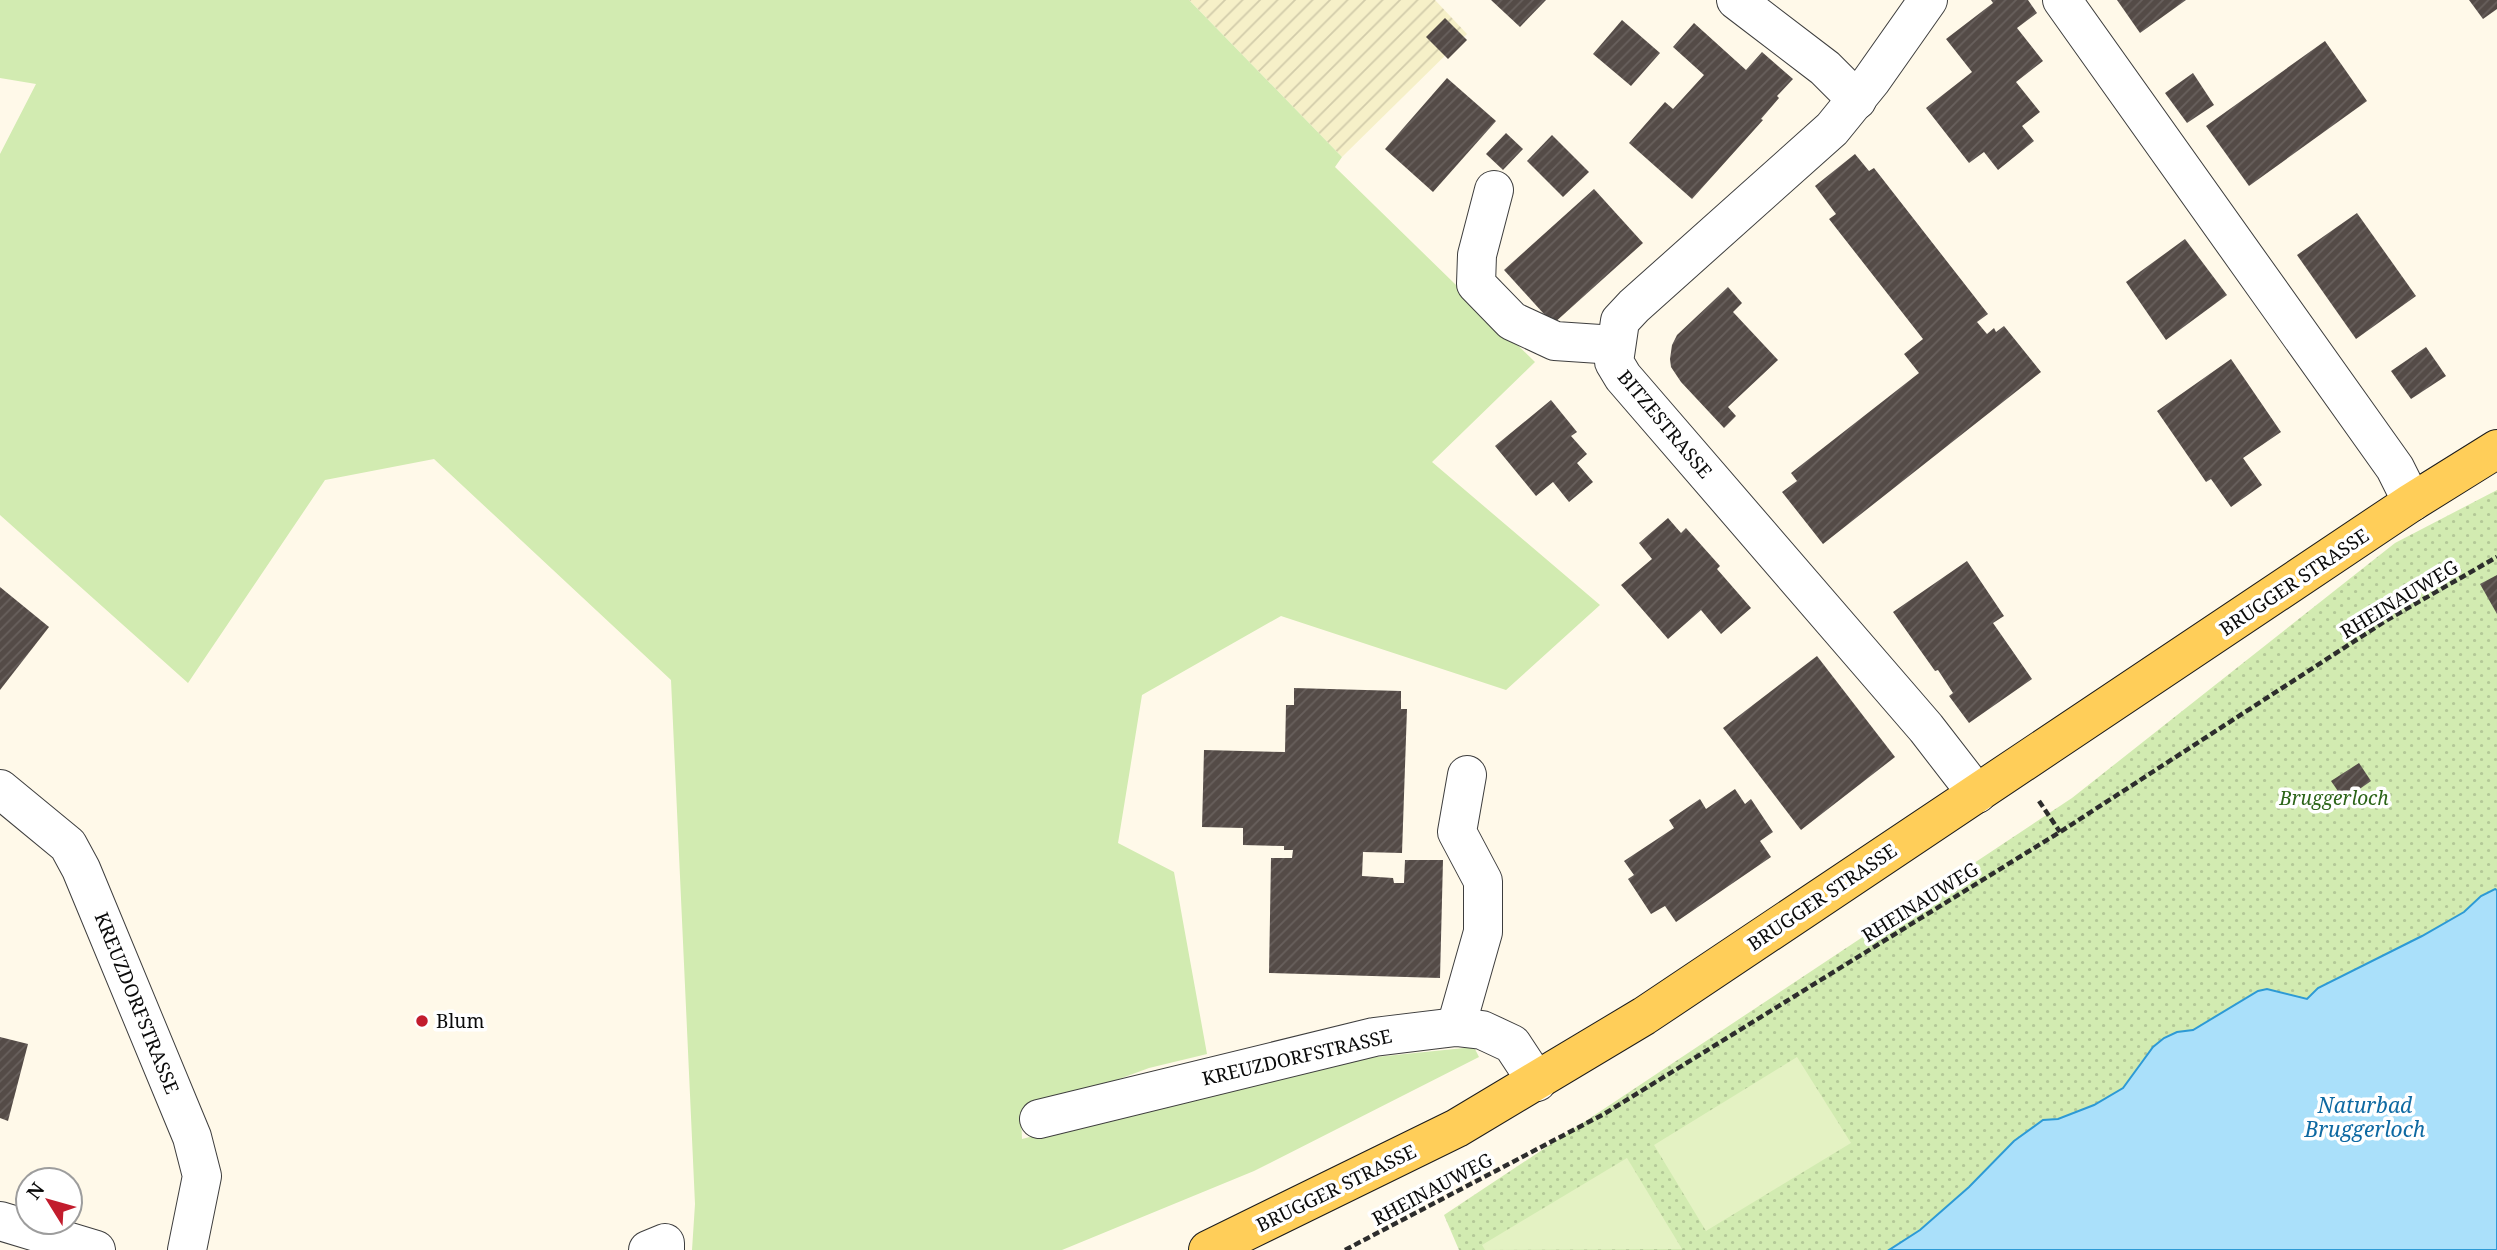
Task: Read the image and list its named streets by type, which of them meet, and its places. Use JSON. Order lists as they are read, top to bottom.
{
  "streets": {
    "main road": ["BRUGGER STRASSE"],
    "street": ["BITZESTRASSE", "KREUZDORFSTRASSE"],
    "path": ["RHEINAUWEG"]
  },
  "crossings": [
    ["BITZESTRASSE", "BRUGGER STRASSE"],
    ["BRUGGER STRASSE", "KREUZDORFSTRASSE"]
  ],
  "water": ["Naturbad Bruggerloch"],
  "parks": ["Bruggerloch"],
  "places": ["Blum"],
  "north": "top left"
}
